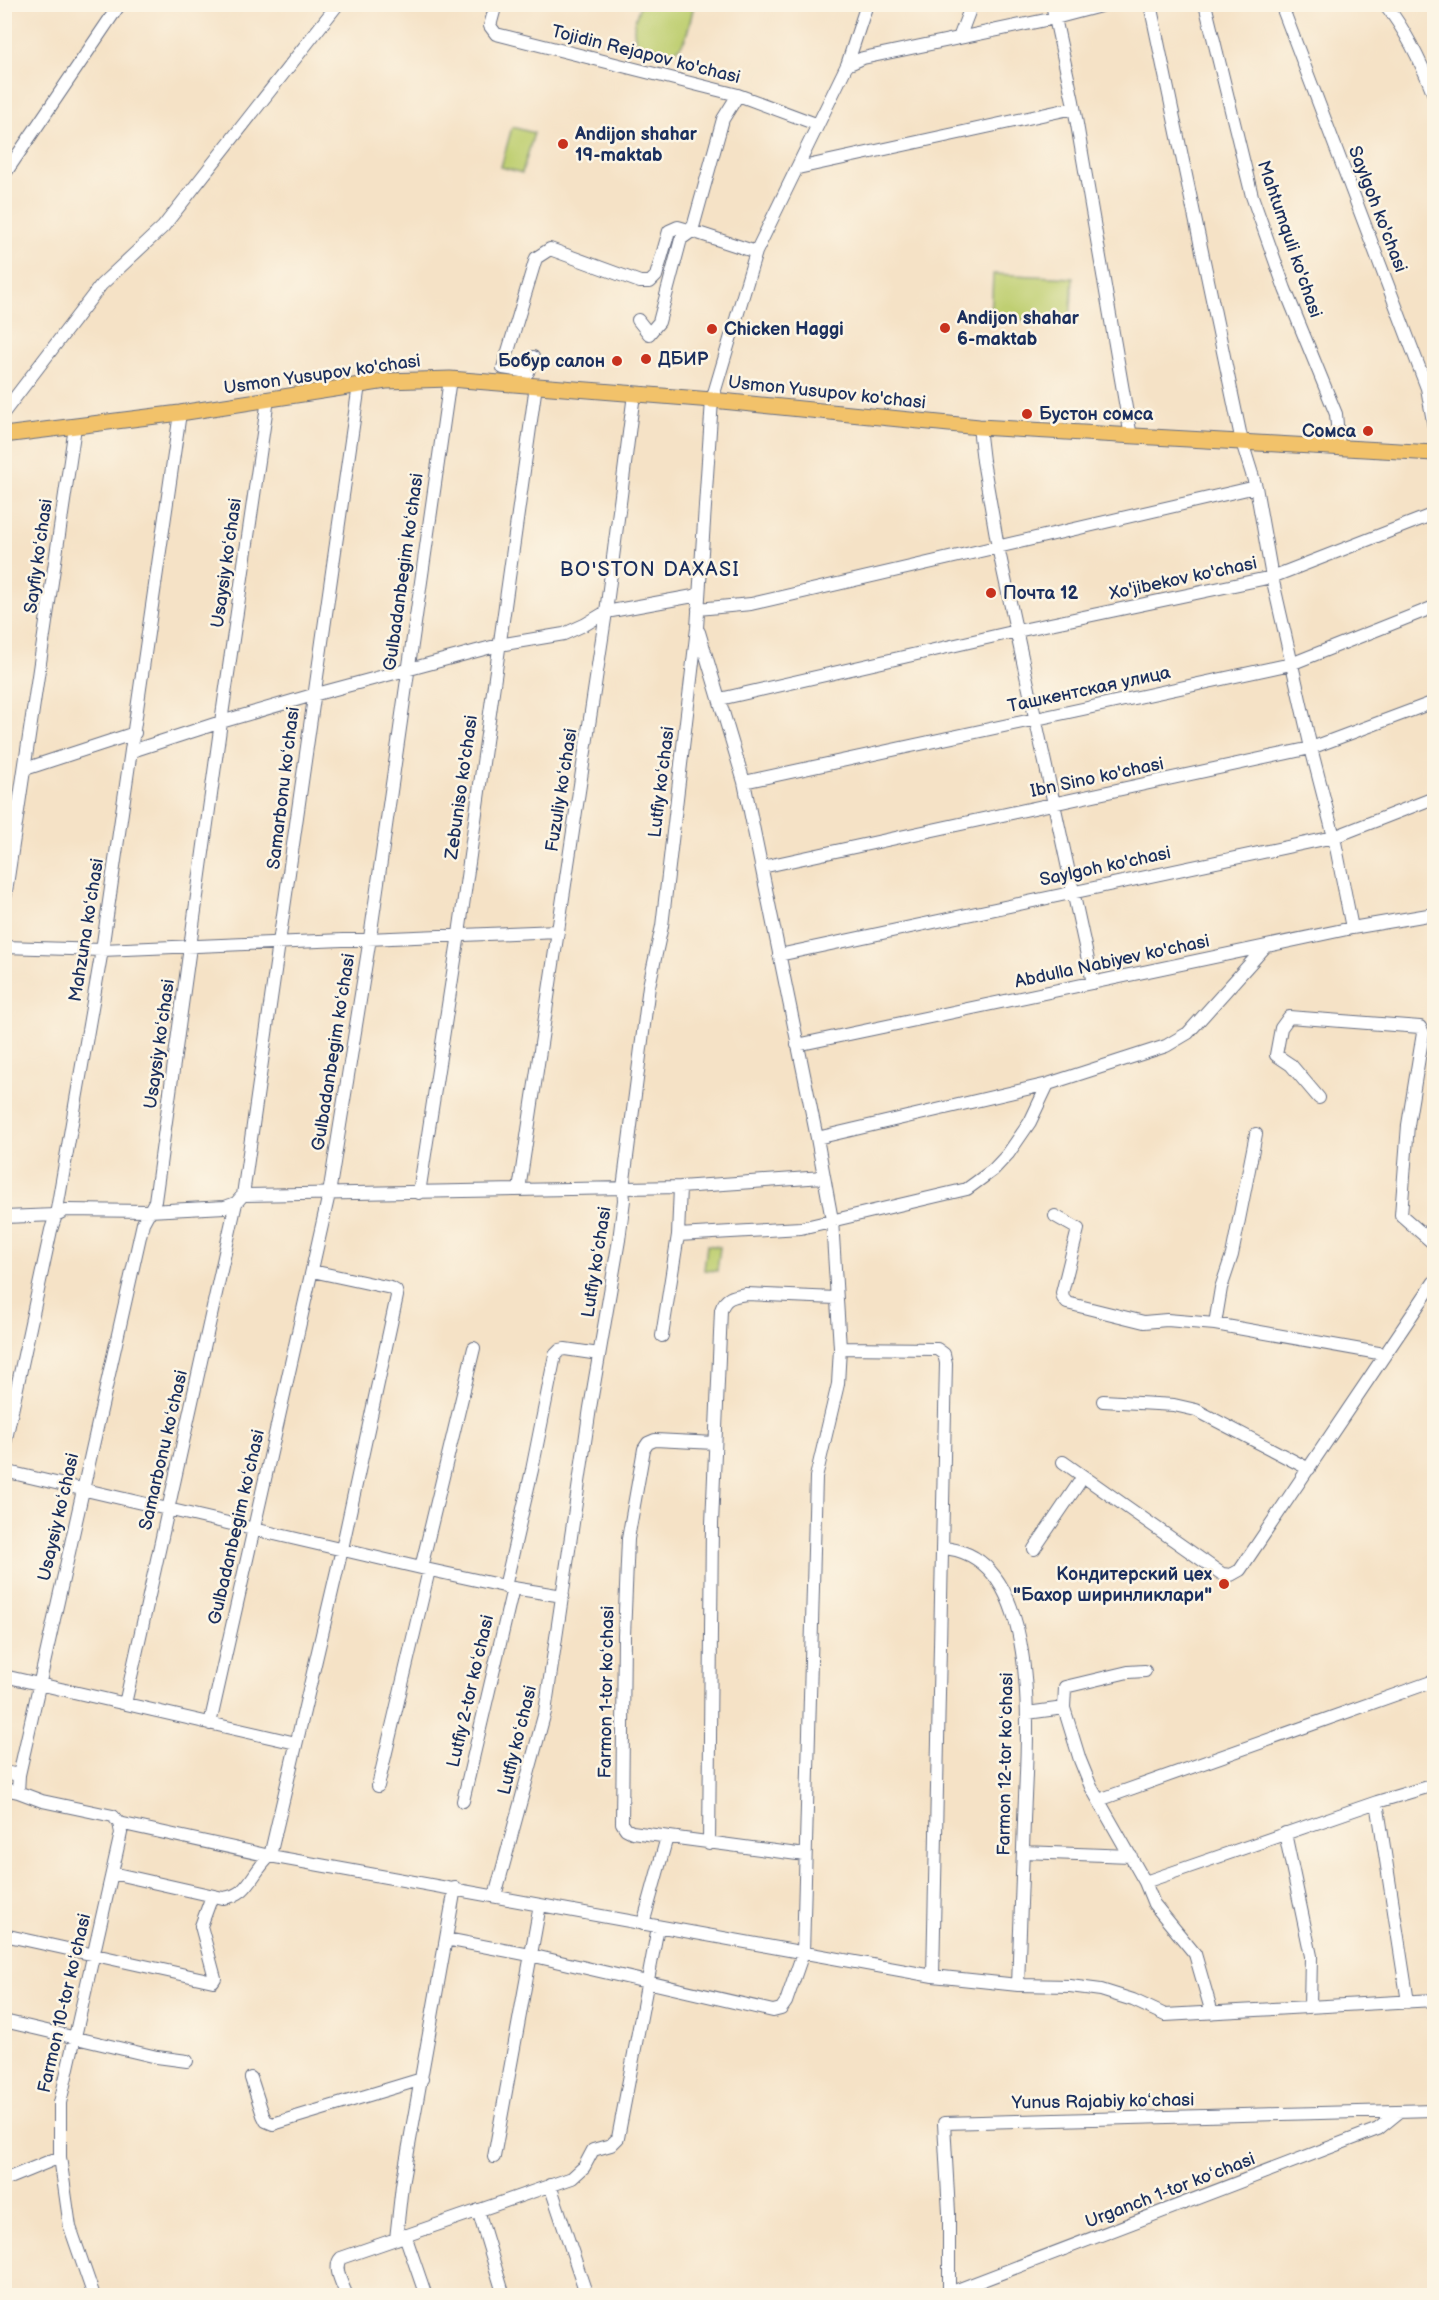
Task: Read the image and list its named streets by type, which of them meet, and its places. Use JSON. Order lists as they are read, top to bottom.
{
  "streets": {
    "main road": ["Usmon Yusupov ko'chasi"],
    "street": [
      "Tojidin Rejapov ko'chasi",
      "Saylgoh ko'chasi",
      "Mahtumquli ko'chasi",
      "Sayfiy koʻchasi",
      "Usaysiy koʻchasi",
      "Gulbadanbegim koʻchasi",
      "Xo'jibekov ko'chasi",
      "Ташкентская улица",
      "Ibn Sino ko'chasi",
      "Lutfiy koʻchasi",
      "Zebuniso ko'chasi",
      "Samarbonu koʻchasi",
      "Fuzuliy koʻchasi",
      "Mahzuna koʻchasi",
      "Abdulla Nabiyev ko'chasi",
      "Lutfiy 2-tor koʻchasi",
      "Farmon 1-tor koʻchasi",
      "Farmon 12-tor koʻchasi",
      "Farmon 10-tor koʻchasi",
      "Yunus Rajabiy koʻchasi",
      "Urganch 1-tor koʻchasi"
    ]
  },
  "crossings": [
    ["Mahtumquli ko'chasi", "Usmon Yusupov ko'chasi"],
    ["Usmon Yusupov ko'chasi", "Sayfiy koʻchasi"],
    ["Usmon Yusupov ko'chasi", "Usaysiy koʻchasi"],
    ["Usmon Yusupov ko'chasi", "Gulbadanbegim koʻchasi"],
    ["Usmon Yusupov ko'chasi", "Zebuniso ko'chasi"],
    ["Usmon Yusupov ko'chasi", "Samarbonu koʻchasi"],
    ["Usmon Yusupov ko'chasi", "Fuzuliy koʻchasi"],
    ["Usmon Yusupov ko'chasi", "Mahzuna koʻchasi"],
    ["Lutfiy koʻchasi", "Lutfiy 2-tor koʻchasi"],
    ["Yunus Rajabiy koʻchasi", "Urganch 1-tor koʻchasi"]
  ],
  "districts": ["BO'STON DAXASI"],
  "places": [
    "Andijon shahar 19-maktab",
    "Andijon shahar 6-maktab",
    "Chicken Haggi",
    "ДБИР",
    "Бобур салон",
    "Бустон сомса",
    "Сомса",
    "Почта 12",
    "Кондитерский цех \"Бахор ширинликлари\""
  ]
}
